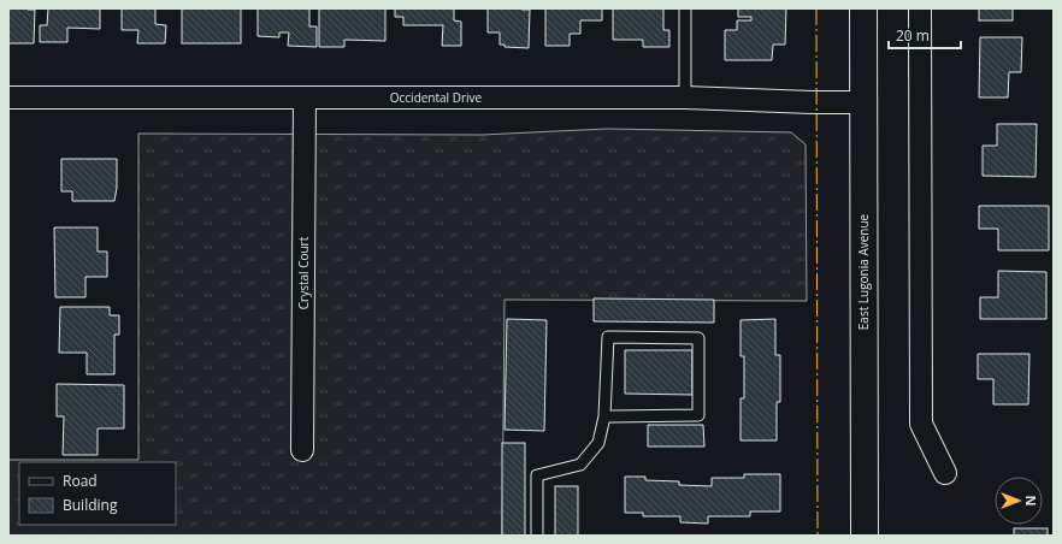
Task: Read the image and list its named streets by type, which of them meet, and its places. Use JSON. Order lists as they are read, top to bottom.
{
  "streets": {
    "main road": ["East Lugonia Avenue"],
    "street": ["Occidental Drive", "Crystal Court"]
  },
  "crossings": [
    ["Occidental Drive", "East Lugonia Avenue"],
    ["Occidental Drive", "Crystal Court"]
  ],
  "legend": ["Road", "Building"],
  "scale_bar": "20 m",
  "north": "right"
}
